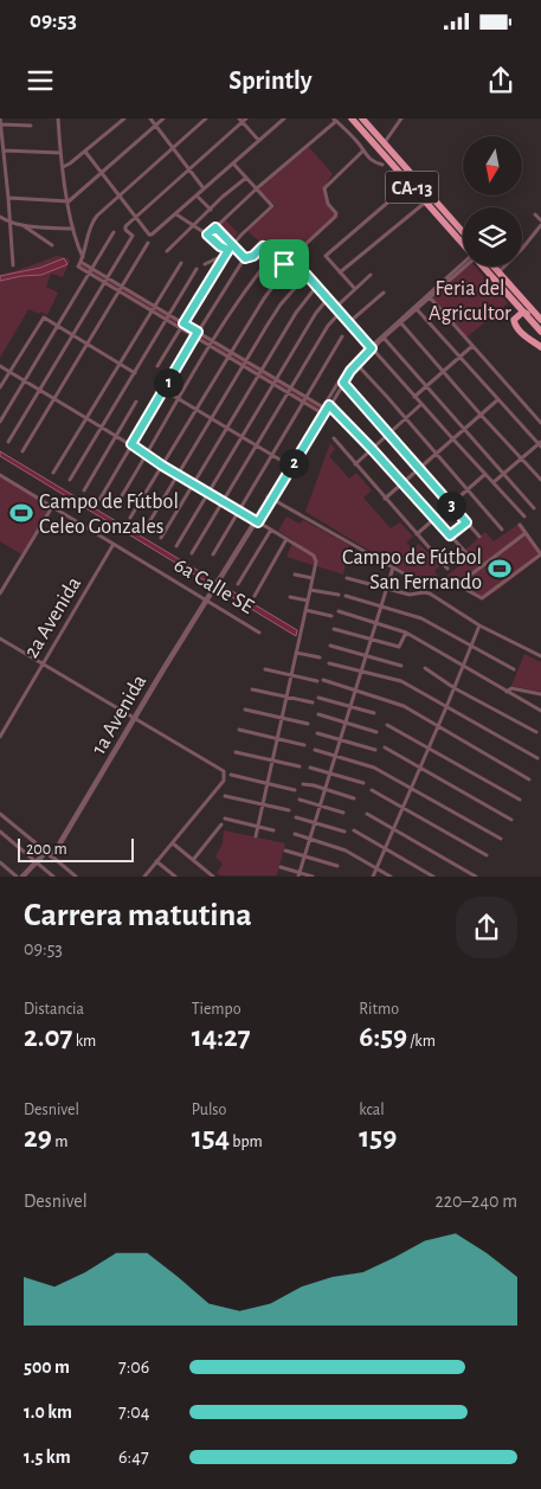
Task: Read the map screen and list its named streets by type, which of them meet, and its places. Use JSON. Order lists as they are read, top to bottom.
{
  "streets": {
    "highway": ["CA-13"],
    "street": ["6a Calle SE", "2a Avenida", "1a Avenida"]
  },
  "crossings": [
    ["6a Calle SE", "2a Avenida"],
    ["6a Calle SE", "1a Avenida"]
  ],
  "parks": ["Feria del Agricultor"],
  "places": {
    "sports": ["Campo de Fútbol Celeo Gonzales", "Campo de Fútbol San Fernando"]
  },
  "scale_bar": "200 m",
  "north": "bottom",
  "page": {
    "status": "09:53",
    "header": "Sprintly",
    "pins": ["1", "2", "3"],
    "scale": "200 m",
    "heading": ["Carrera matutina", "09:53"],
    "stats": [
      ["Distancia", "2.07 km"],
      ["Tiempo", "14:27"],
      ["Ritmo", "6:59 /km"],
      ["Desnivel", "29 m"],
      ["Pulso", "154 bpm"],
      ["kcal", "159"]
    ],
    "chart": ["Desnivel", "220–240 m"],
    "list": [
      {
        "name": "500 m",
        "note": "7:06"
      },
      {
        "name": "1.0 km",
        "note": "7:04"
      },
      {
        "name": "1.5 km",
        "note": "6:47"
      }
    ]
  }
}
